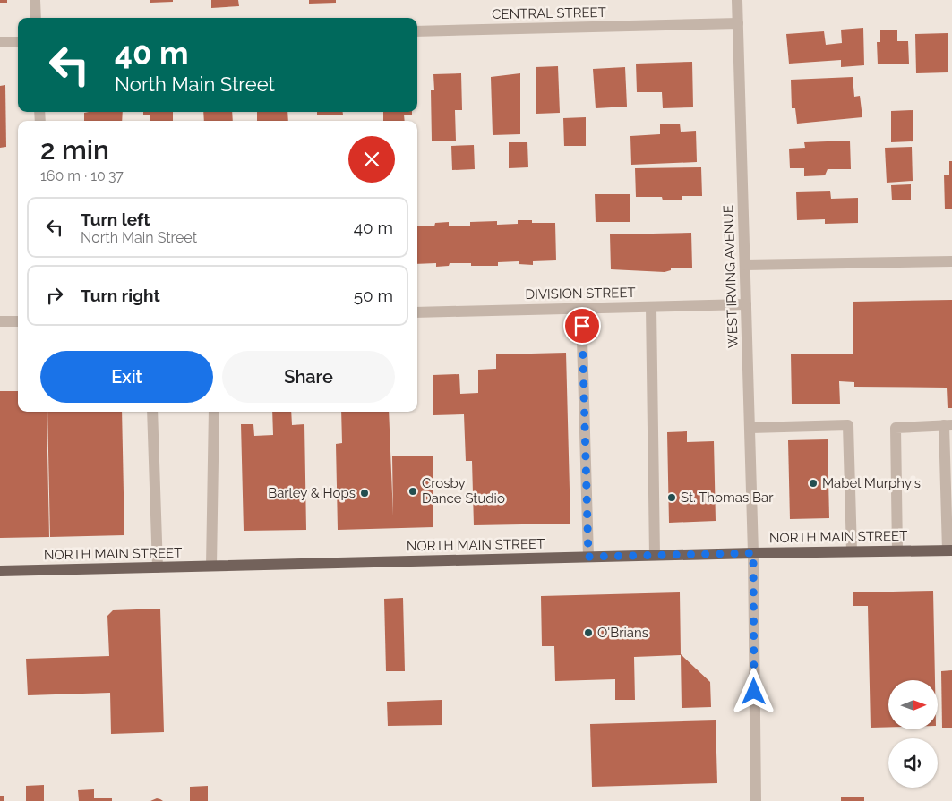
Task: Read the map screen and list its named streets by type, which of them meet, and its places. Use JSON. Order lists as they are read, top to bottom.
{
  "streets": {
    "main road": ["NORTH MAIN STREET"],
    "street": ["CENTRAL STREET", "WEST IRVING AVENUE", "DIVISION STREET"]
  },
  "crossings": [
    ["CENTRAL STREET", "WEST IRVING AVENUE"],
    ["WEST IRVING AVENUE", "DIVISION STREET"],
    ["WEST IRVING AVENUE", "NORTH MAIN STREET"]
  ],
  "places": [
    "Mabel Murphy's",
    "Crosby Dance Studio",
    "Barley & Hops",
    "St. Thomas Bar",
    "O'Brians"
  ],
  "north": "right",
  "page": {
    "turn": ["40 m", "North Main Street"],
    "heading": ["2 min", "160 m · 10:37"],
    "list": [
      {
        "name": "Turn left",
        "note": "North Main Street",
        "value": "40 m"
      },
      {
        "name": "Turn right",
        "value": "50 m"
      }
    ],
    "buttons": ["Exit", "Share"]
  }
}
